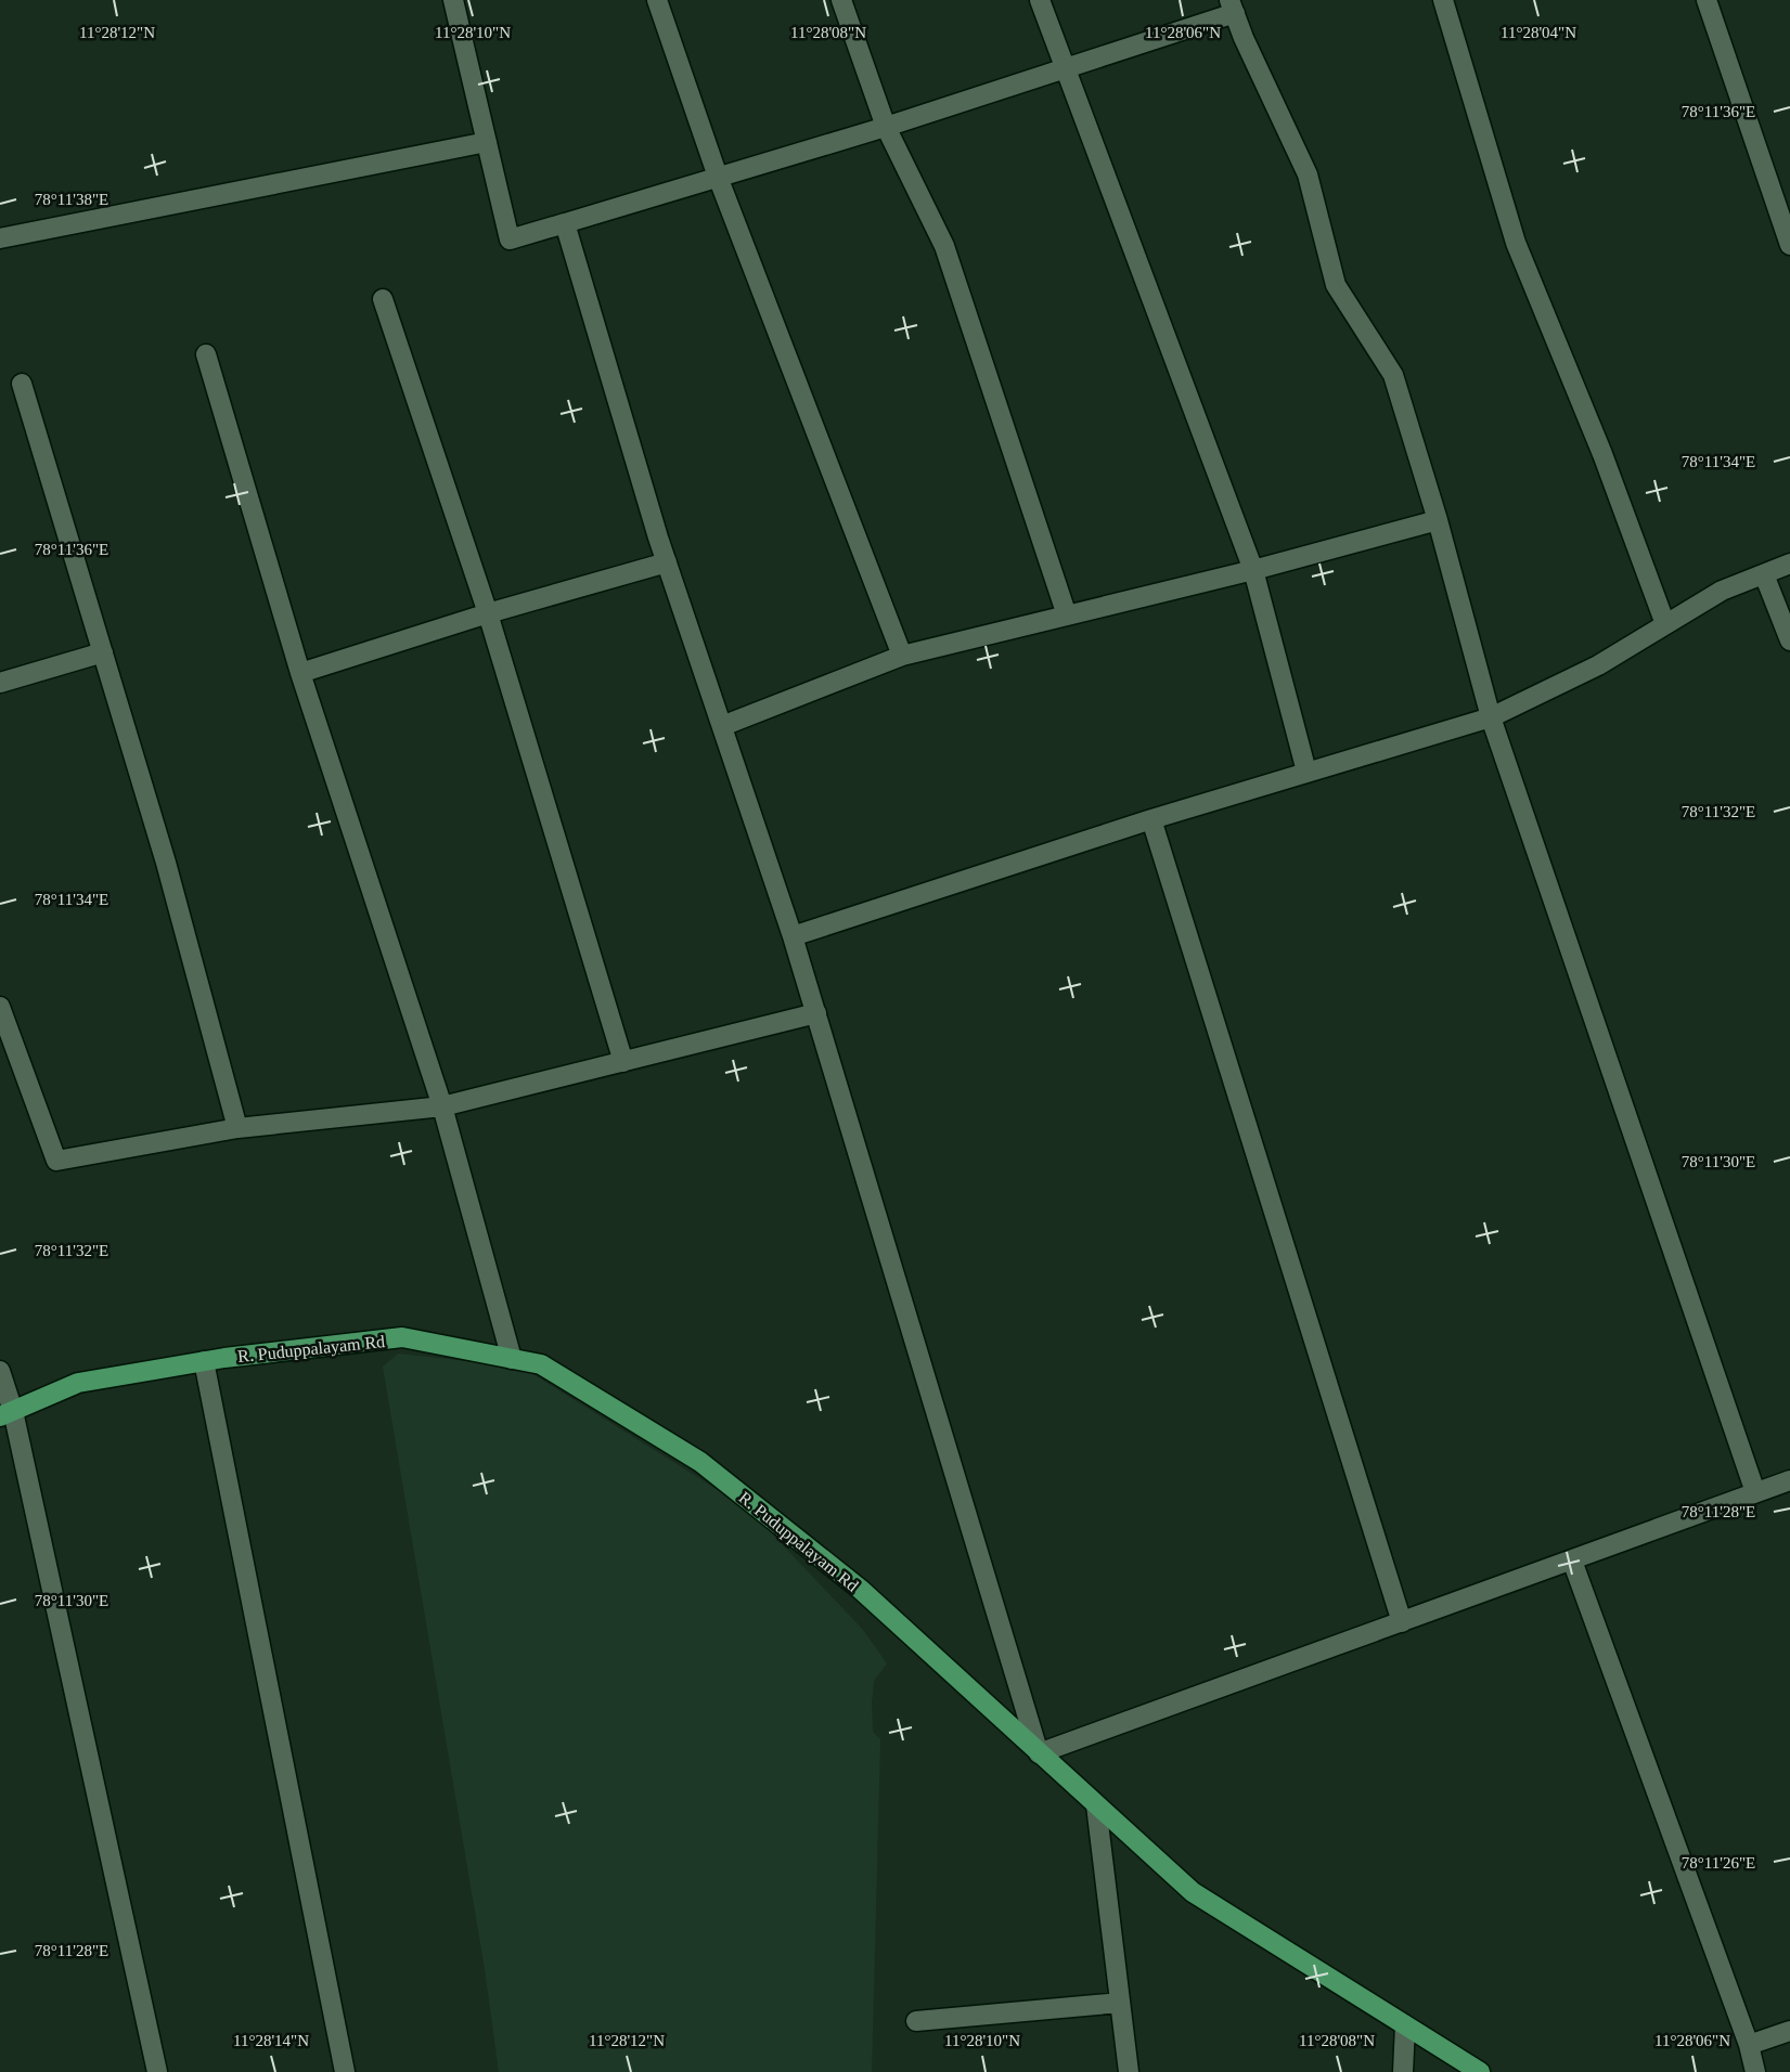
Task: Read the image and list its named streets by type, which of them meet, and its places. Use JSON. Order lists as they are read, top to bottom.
{
  "streets": {
    "main road": ["R. Puduppalayam Rd"]
  },
  "coordinates": [
    "11°28'12\"N",
    "11°28'10\"N",
    "11°28'08\"N",
    "11°28'06\"N",
    "11°28'04\"N",
    "78°11'36\"E",
    "78°11'38\"E",
    "78°11'34\"E",
    "78°11'32\"E",
    "78°11'30\"E",
    "78°11'28\"E",
    "78°11'26\"E",
    "11°28'14\"N"
  ]
}
